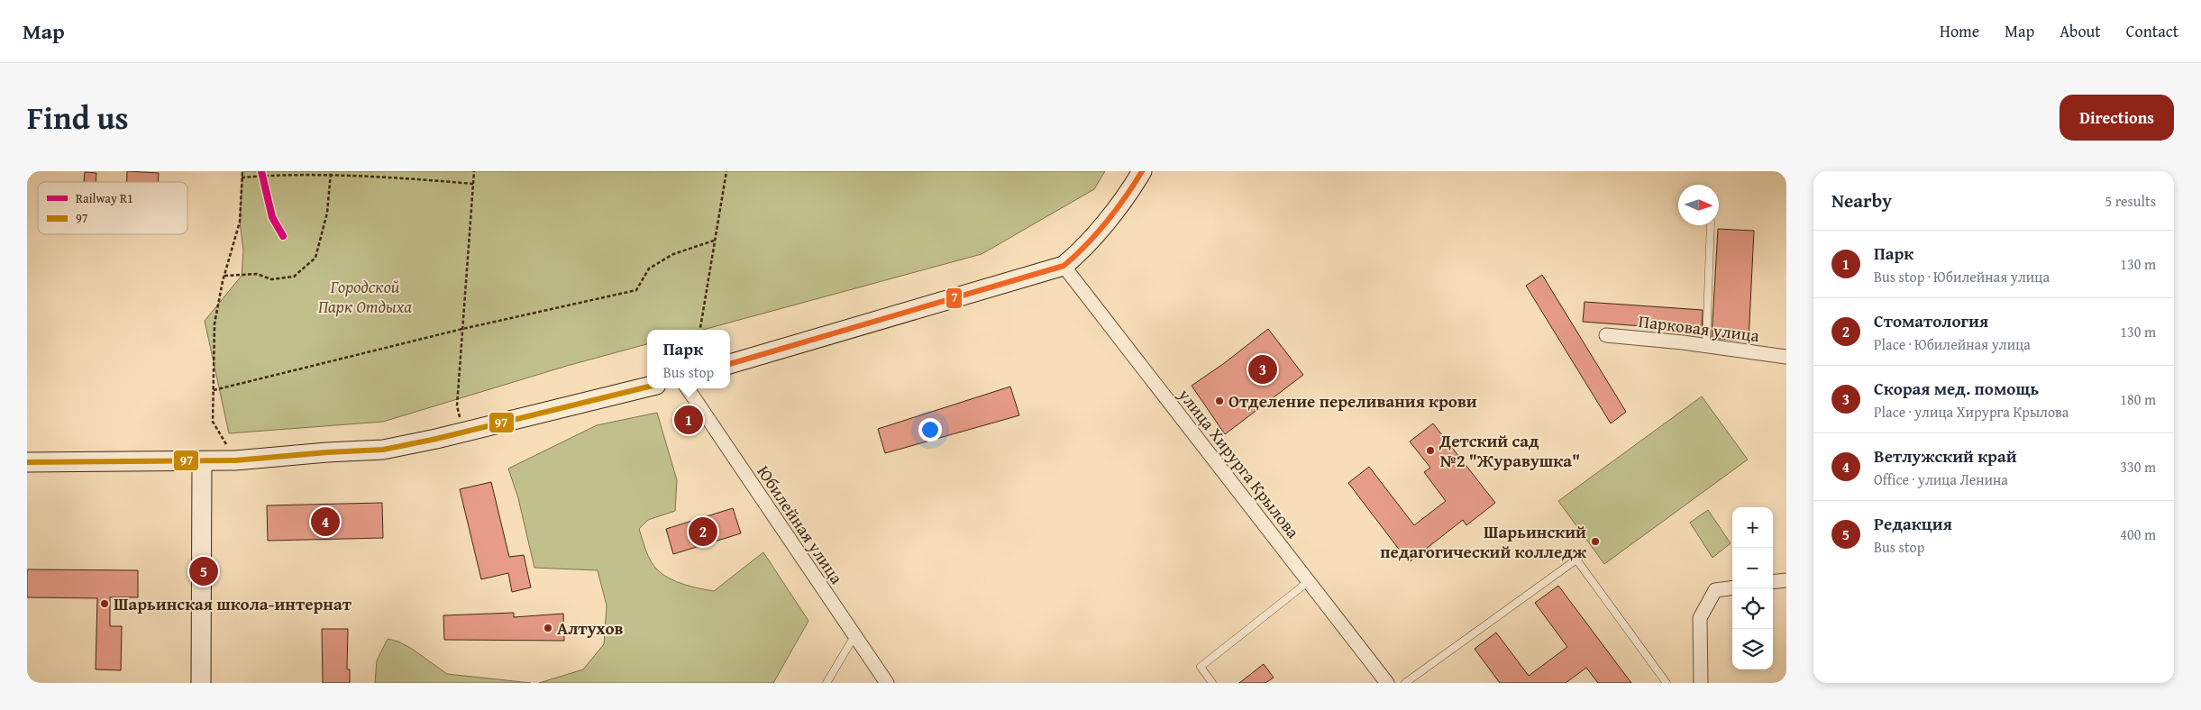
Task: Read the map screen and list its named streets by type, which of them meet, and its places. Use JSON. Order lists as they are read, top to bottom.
{
  "streets": {
    "street": ["Парковая улица", "улица Хирурга Крылова", "Юбилейная улица"]
  },
  "parks": ["Городской Парк Отдыха"],
  "places": [
    "Отделение переливания крови",
    "Детский сад №2 \"Журавушка\"",
    "Шарьинский педагогический колледж",
    "Шарьинская школа-интернат",
    "Алтухов"
  ],
  "lines": ["rail line R1", "transit line 7", "transit line 97"],
  "legend": ["Railway R1", "97"],
  "north": "right",
  "page": {
    "header": "Map",
    "nav": [
      "Home",
      "Map",
      "About",
      "Contact"
    ],
    "title": "Find us",
    "buttons": "Directions",
    "heading": ["Nearby", "5 results"],
    "list": [
      {
        "mark": "1",
        "name": "Парк",
        "note": "Bus stop · Юбилейная улица",
        "value": "130 m"
      },
      {
        "mark": "2",
        "name": "Стоматология",
        "note": "Place · Юбилейная улица",
        "value": "130 m"
      },
      {
        "mark": "3",
        "name": "Скорая мед. помощь",
        "note": "Place · улица Хирурга Крылова",
        "value": "180 m"
      },
      {
        "mark": "4",
        "name": "Ветлужский край",
        "note": "Office · улица Ленина",
        "value": "330 m"
      },
      {
        "mark": "5",
        "name": "Редакция",
        "note": "Bus stop",
        "value": "400 m"
      }
    ],
    "popup": ["Парк", "Bus stop"],
    "pins": [
      "3",
      "1",
      "4",
      "2",
      "5"
    ],
    "map_buttons": ["+", "−"]
  }
}
